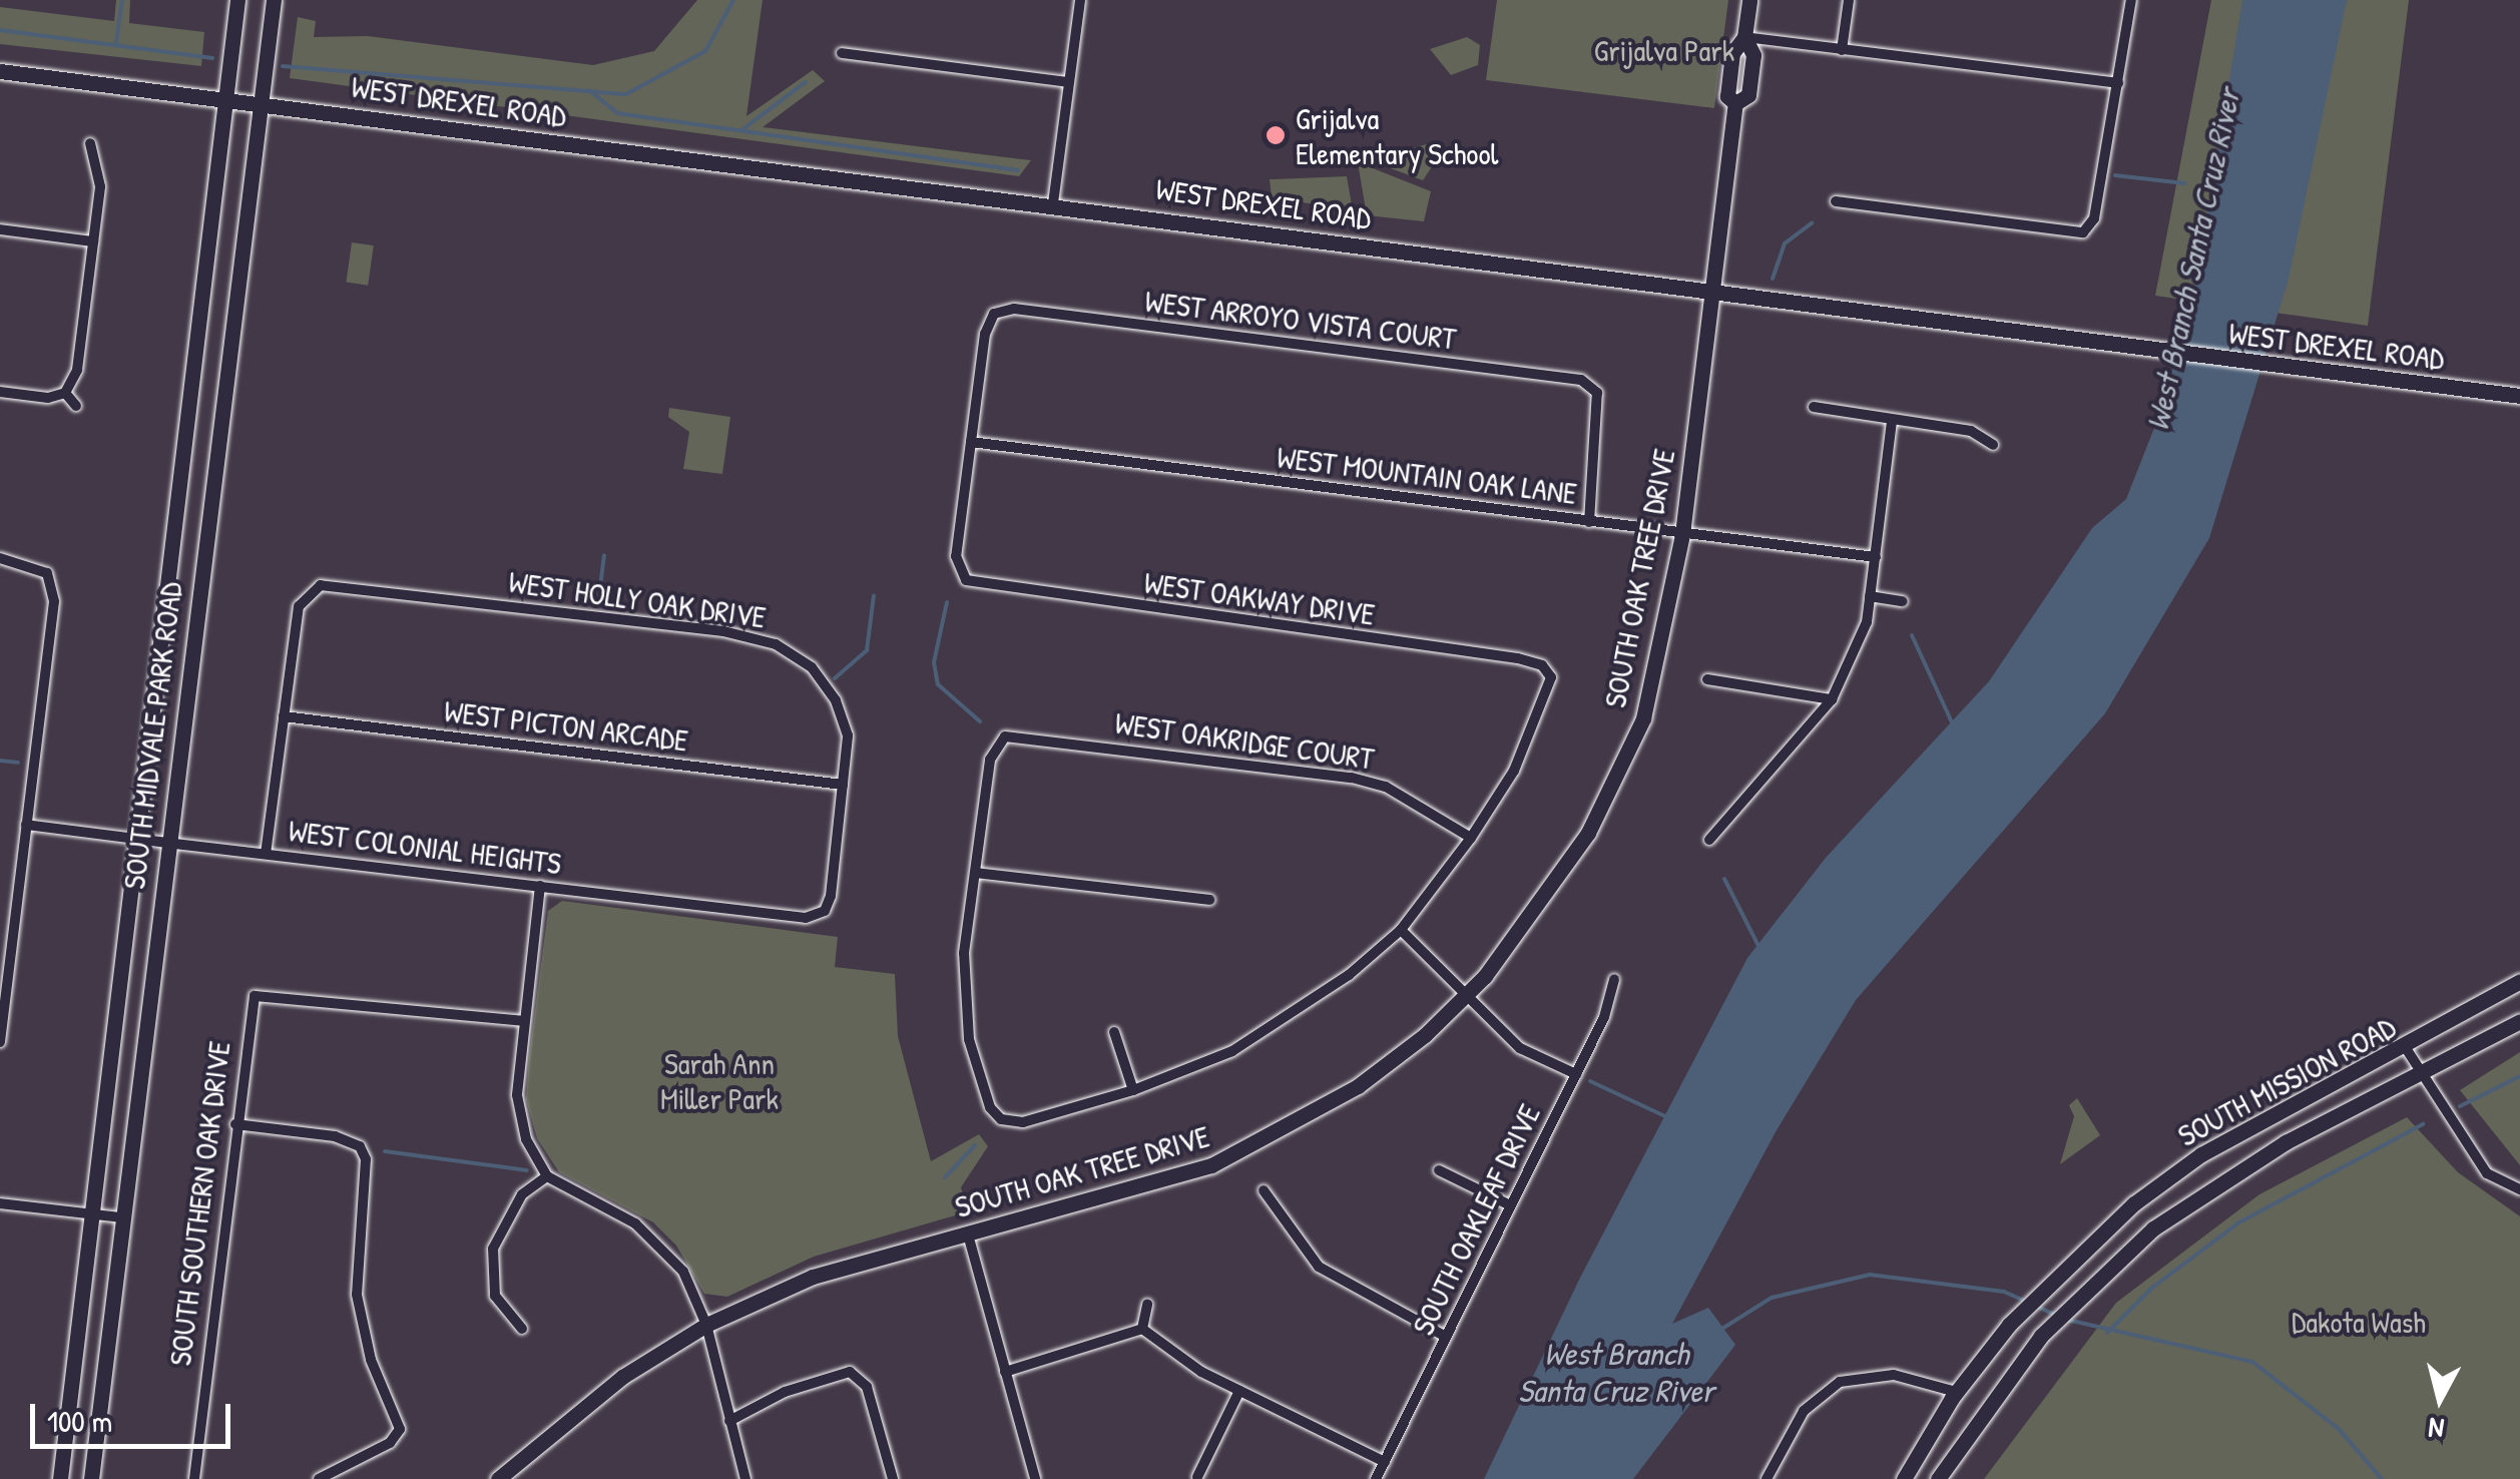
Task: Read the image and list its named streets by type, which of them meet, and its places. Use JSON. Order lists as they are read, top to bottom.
{
  "streets": {
    "street": [
      "WEST DREXEL ROAD",
      "WEST ARROYO VISTA COURT",
      "WEST MOUNTAIN OAK LANE",
      "SOUTH OAK TREE DRIVE",
      "WEST OAKWAY DRIVE",
      "WEST HOLLY OAK DRIVE",
      "WEST PICTON ARCADE",
      "SOUTH MIDVALE PARK ROAD",
      "WEST OAKRIDGE COURT",
      "WEST COLONIAL HEIGHTS",
      "SOUTH MISSION ROAD",
      "SOUTH SOUTHERN OAK DRIVE",
      "SOUTH OAKLEAF DRIVE"
    ]
  },
  "crossings": [
    ["WEST DREXEL ROAD", "SOUTH OAK TREE DRIVE"],
    ["WEST DREXEL ROAD", "SOUTH MIDVALE PARK ROAD"],
    ["WEST ARROYO VISTA COURT", "WEST MOUNTAIN OAK LANE"],
    ["WEST ARROYO VISTA COURT", "WEST OAKWAY DRIVE"],
    ["WEST MOUNTAIN OAK LANE", "SOUTH OAK TREE DRIVE"],
    ["WEST MOUNTAIN OAK LANE", "WEST OAKWAY DRIVE"],
    ["WEST OAKWAY DRIVE", "WEST OAKRIDGE COURT"],
    ["WEST HOLLY OAK DRIVE", "WEST PICTON ARCADE"],
    ["WEST HOLLY OAK DRIVE", "WEST COLONIAL HEIGHTS"],
    ["SOUTH MIDVALE PARK ROAD", "WEST COLONIAL HEIGHTS"]
  ],
  "water": ["West Branch Santa Cruz River"],
  "parks": ["Grijalva Park", "Sarah Ann Miller Park", "Dakota Wash"],
  "places": ["Grijalva Elementary School"],
  "scale_bar": "100 m",
  "north": "bottom"
}
